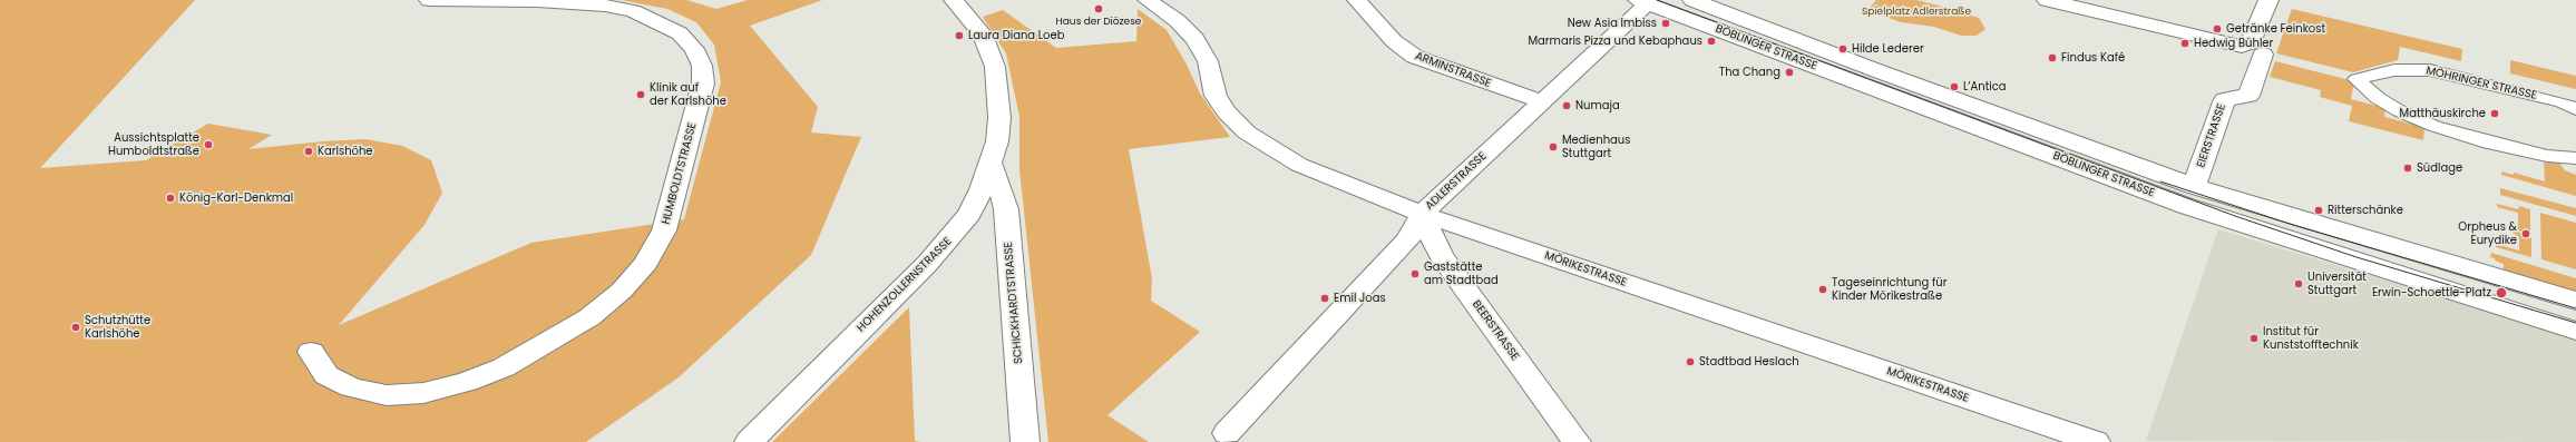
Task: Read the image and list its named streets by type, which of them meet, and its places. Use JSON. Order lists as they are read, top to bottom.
{
  "streets": {
    "street": [
      "BÖBLINGER STRASSE",
      "ARMINSTRASSE",
      "MÖHRINGER STRASSE",
      "EIERSTRASSE",
      "HUMBOLDTSTRASSE",
      "ADLERSTRASSE",
      "MÖRIKESTRASSE",
      "HOHENZOLLERNSTRASSE",
      "SCHICKHARDTSTRASSE",
      "BEERSTRASSE"
    ]
  },
  "crossings": [
    ["BÖBLINGER STRASSE", "EIERSTRASSE"],
    ["BÖBLINGER STRASSE", "ADLERSTRASSE"],
    ["ARMINSTRASSE", "ADLERSTRASSE"],
    ["ADLERSTRASSE", "MÖRIKESTRASSE"],
    ["ADLERSTRASSE", "BEERSTRASSE"],
    ["MÖRIKESTRASSE", "BEERSTRASSE"],
    ["HOHENZOLLERNSTRASSE", "SCHICKHARDTSTRASSE"]
  ],
  "parks": ["Spielplatz Adlerstraße"],
  "places": [
    "Haus der Diözese",
    "New Asia Imbiss",
    "Getränke Feinkost",
    "Laura Diana Loeb",
    "Marmaris Pizza und Kebaphaus",
    "Hedwig Bühler",
    "Hilde Lederer",
    "Findus Kafé",
    "Tha Chang",
    "L‘Antica",
    "Klinik auf der Karlshöhe",
    "Numaja",
    "Matthäuskirche",
    "Aussichtsplatte Humboldtstraße",
    "Medienhaus Stuttgart",
    "Karlshöhe",
    "Südlage",
    "König-Karl-Denkmal",
    "Ritterschänke",
    "Orpheus & Eurydike",
    "Gaststätte am Stadtbad",
    "Universität Stuttgart",
    "Tageseinrichtung für Kinder Mörikestraße",
    "Erwin-Schoettle-Platz",
    "Emil Joas",
    "Schutzhütte Karlshöhe",
    "Institut für Kunststofftechnik",
    "Stadtbad Heslach"
  ]
}
